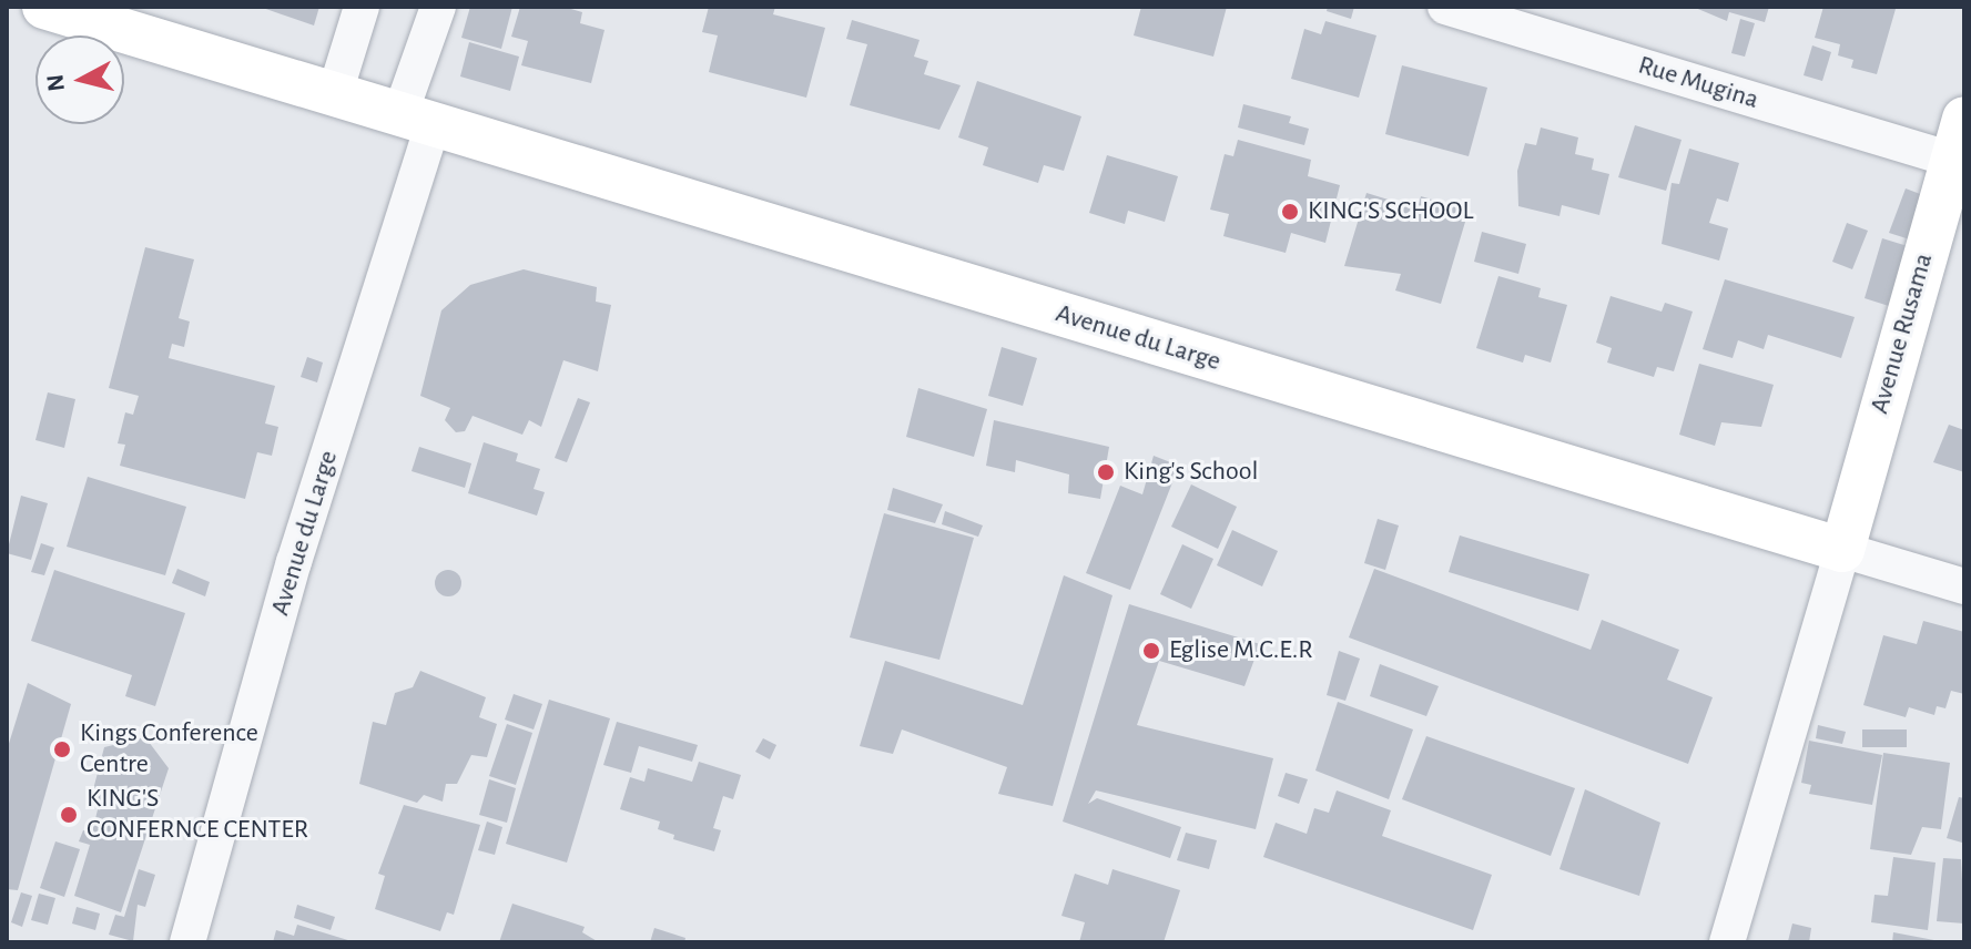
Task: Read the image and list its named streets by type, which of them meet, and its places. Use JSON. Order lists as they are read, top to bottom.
{
  "streets": {
    "main road": ["Avenue Rusama", "Avenue du Large"],
    "street": ["Rue Mugina"]
  },
  "crossings": [
    ["Rue Mugina", "Avenue Rusama"],
    ["Avenue Rusama", "Avenue du Large"]
  ],
  "places": [
    "KING'S SCHOOL",
    "King's School",
    "Eglise M.C.E.R",
    "Kings Conference Centre",
    "KING'S CONFERNCE CENTER"
  ],
  "north": "left"
}
